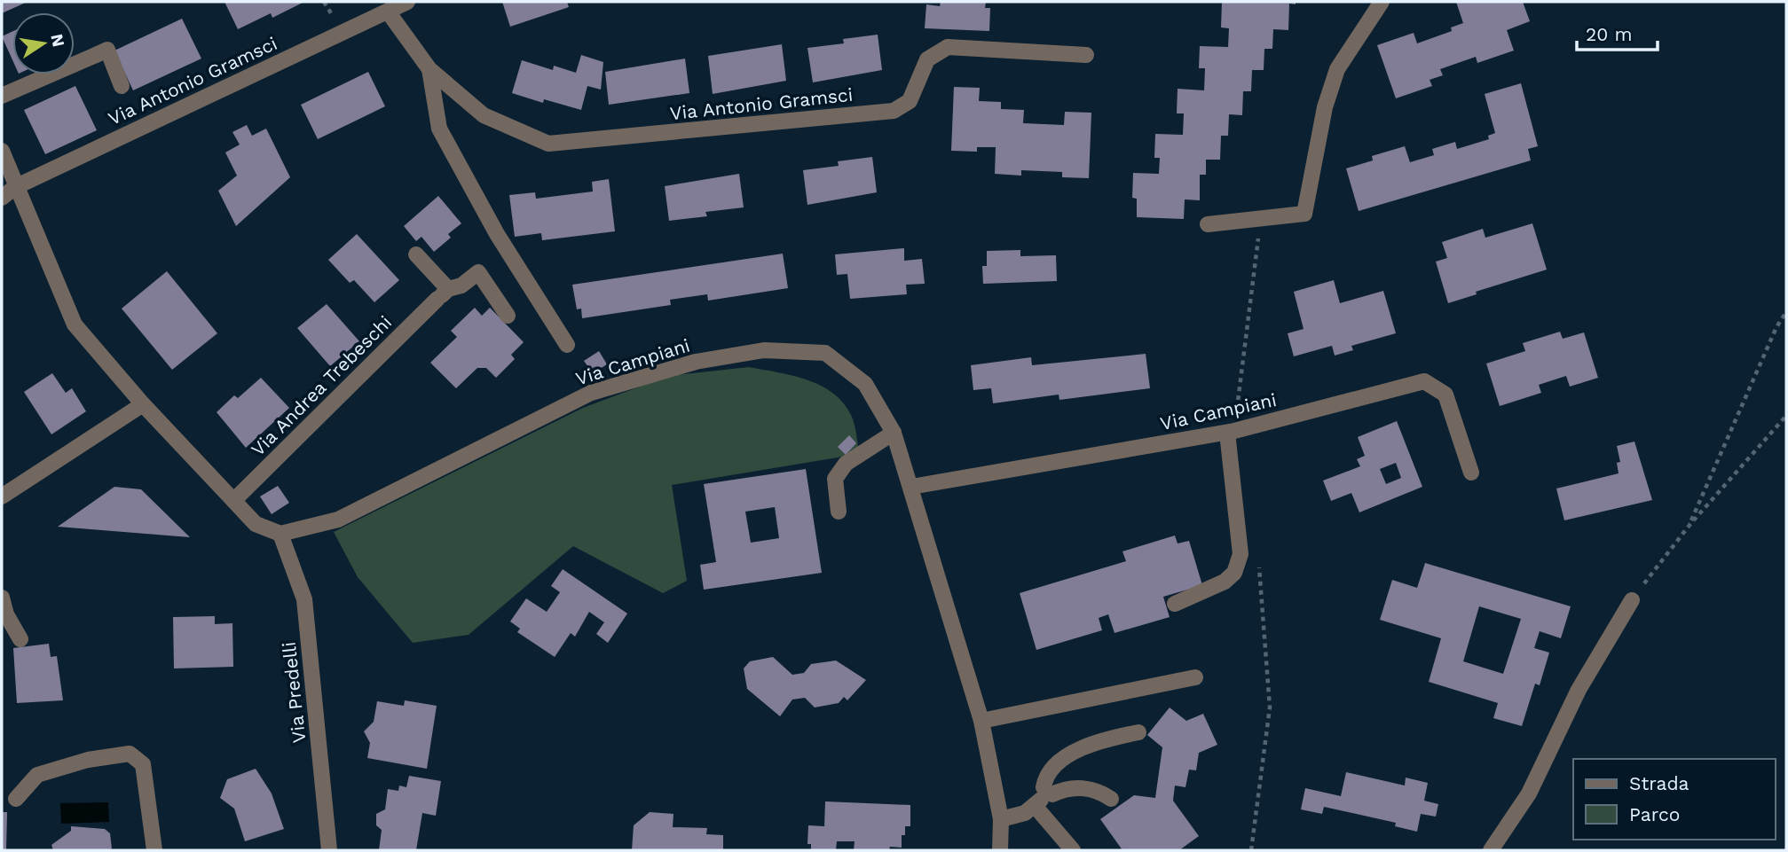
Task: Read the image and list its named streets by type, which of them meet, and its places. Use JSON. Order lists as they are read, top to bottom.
{
  "streets": {
    "street": [
      "Via Antonio Gramsci",
      "Via Campiani",
      "Via Andrea Trebeschi",
      "Via Predelli"
    ]
  },
  "crossings": [
    ["Via Campiani", "Via Predelli"]
  ],
  "legend": ["Strada", "Parco"],
  "scale_bar": "20 m",
  "north": "right"
}
